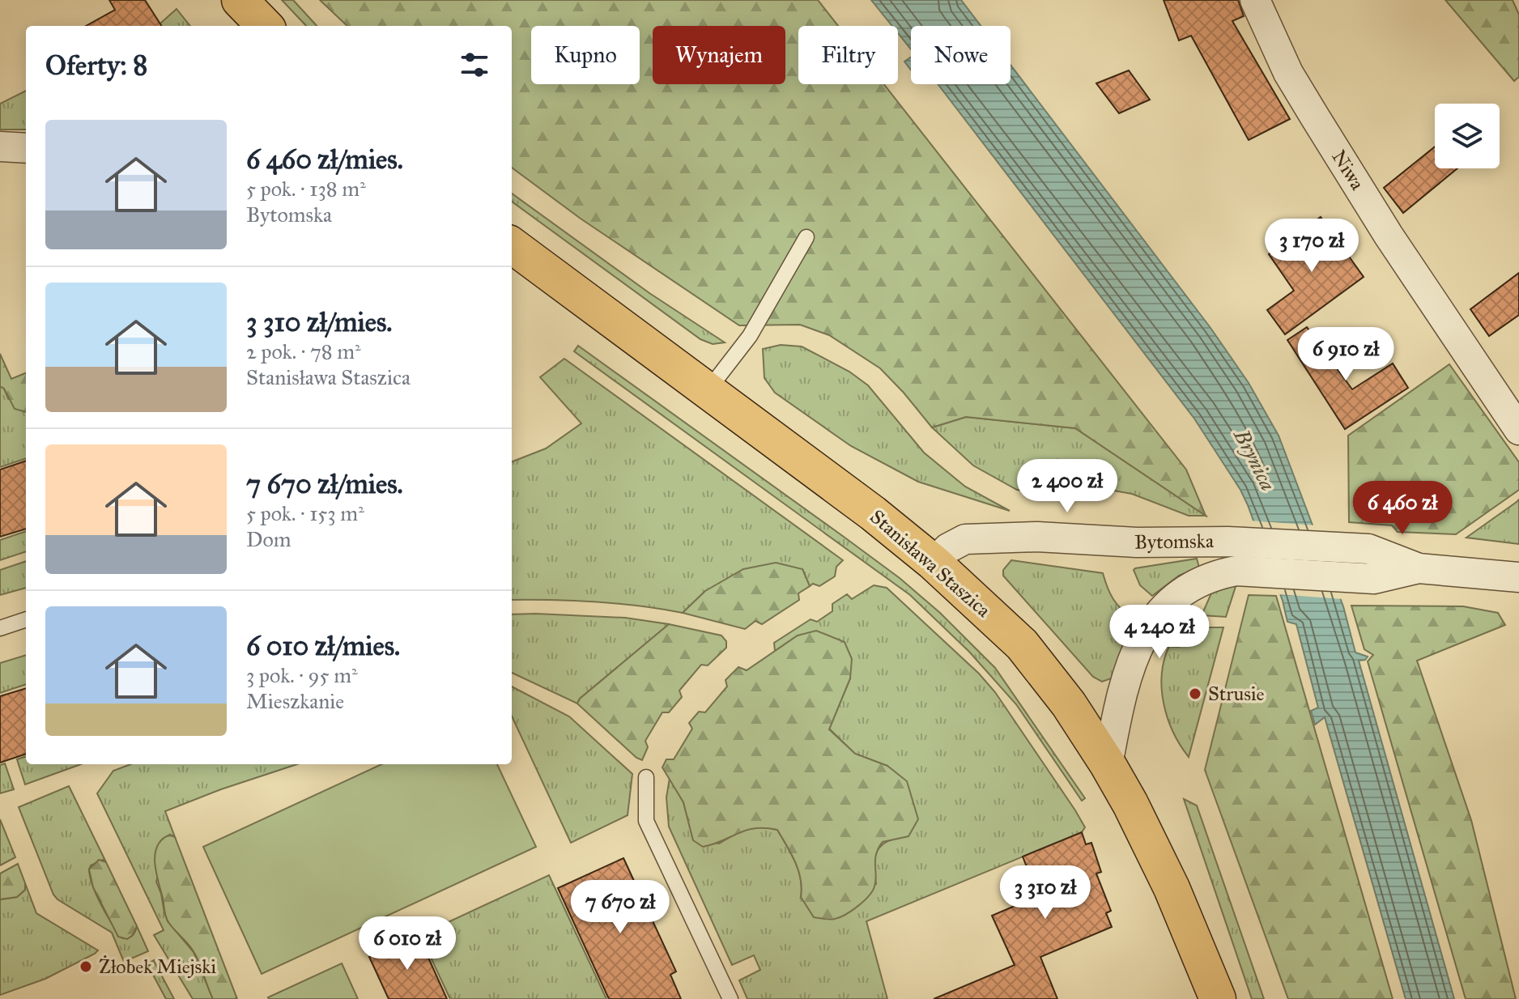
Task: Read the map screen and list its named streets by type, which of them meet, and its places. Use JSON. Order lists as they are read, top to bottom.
{
  "streets": {
    "main road": ["Stanisława Staszica"],
    "street": ["Niwa", "Bytomska"]
  },
  "crossings": [
    ["Bytomska", "Stanisława Staszica"]
  ],
  "water": ["Brynica"],
  "places": ["Strusie", "Żłobek Miejski"],
  "page": {
    "chip": [
      "Kupno",
      "Wynajem",
      "Filtry",
      "Nowe"
    ],
    "heading": "Oferty: 8",
    "list": [
      {
        "name": "6 460 zł/mies.",
        "note": "5 pok. · 138 m² · Bytomska"
      },
      {
        "name": "3 310 zł/mies.",
        "note": "2 pok. · 78 m² · Stanisława Staszica"
      },
      {
        "name": "7 670 zł/mies.",
        "note": "5 pok. · 153 m² · Dom"
      },
      {
        "name": "6 010 zł/mies.",
        "note": "3 pok. · 95 m² · Mieszkanie"
      }
    ],
    "price": [
      "3 170 zł",
      "6 910 zł",
      "2 400 zł",
      "6 460 zł",
      "4 240 zł",
      "3 310 zł",
      "7 670 zł",
      "6 010 zł"
    ]
  }
}
